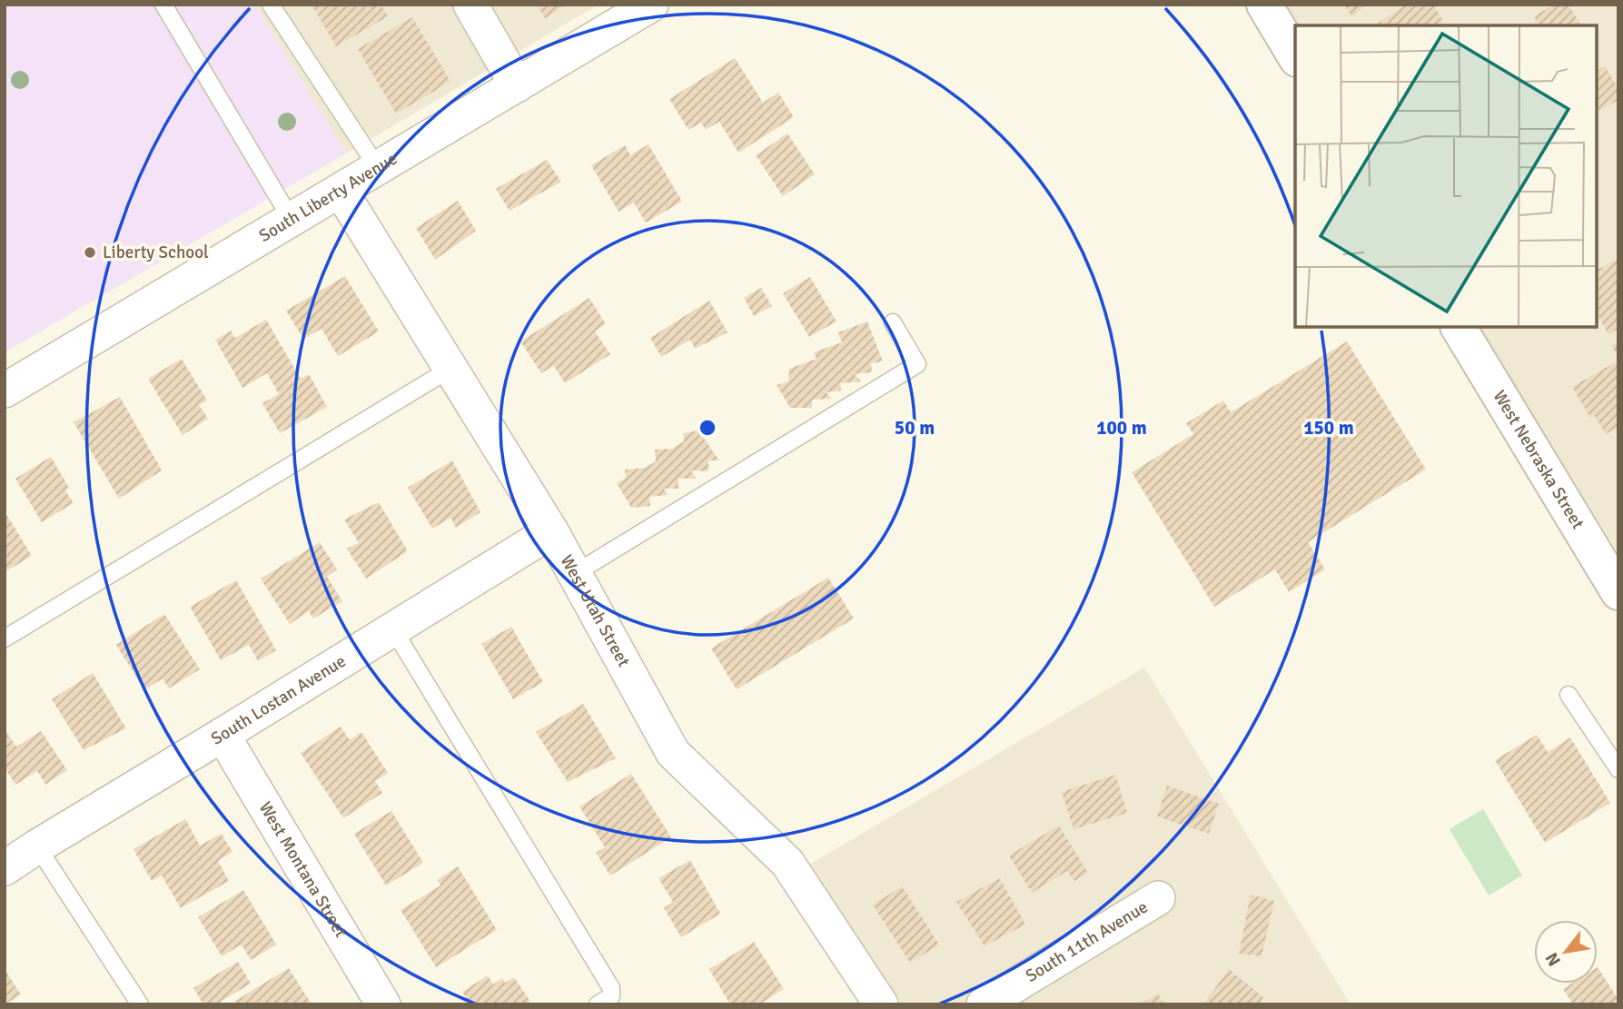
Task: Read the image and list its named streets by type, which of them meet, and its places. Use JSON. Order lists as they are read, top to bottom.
{
  "streets": {
    "street": [
      "South Liberty Avenue",
      "West Nebraska Street",
      "West Utah Street",
      "South Lostan Avenue",
      "West Montana Street",
      "South 11th Avenue"
    ]
  },
  "crossings": [
    ["South Liberty Avenue", "West Utah Street"],
    ["West Utah Street", "South Lostan Avenue"],
    ["South Lostan Avenue", "West Montana Street"]
  ],
  "places": ["Liberty School"],
  "north": "bottom left",
  "rings": ["50 m", "100 m", "150 m"]
}
